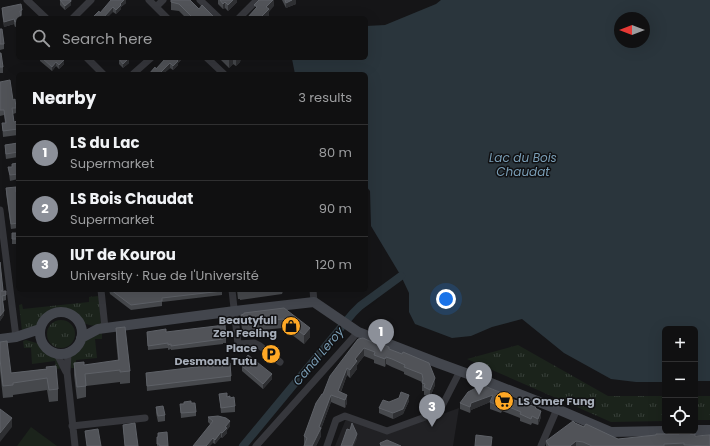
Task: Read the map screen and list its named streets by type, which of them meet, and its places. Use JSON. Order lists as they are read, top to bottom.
{
  "water": ["Lac du Bois Chaudat", "Canal Leroy"],
  "places": {
    "shop": ["Beautyfull Zen Feeling"],
    "parking": ["Place Desmond Tutu"],
    "supermarket": ["LS Omer Fung"]
  },
  "north": "left",
  "page": {
    "search": "Search here",
    "heading": ["Nearby", "3 results"],
    "list": [
      {
        "mark": "1",
        "name": "LS du Lac",
        "note": "Supermarket",
        "value": "80 m"
      },
      {
        "mark": "2",
        "name": "LS Bois Chaudat",
        "note": "Supermarket",
        "value": "90 m"
      },
      {
        "mark": "3",
        "name": "IUT de Kourou",
        "note": "University · Rue de l'Université",
        "value": "120 m"
      }
    ],
    "pins": ["1", "2", "3"],
    "map_buttons": ["+", "−"]
  }
}
